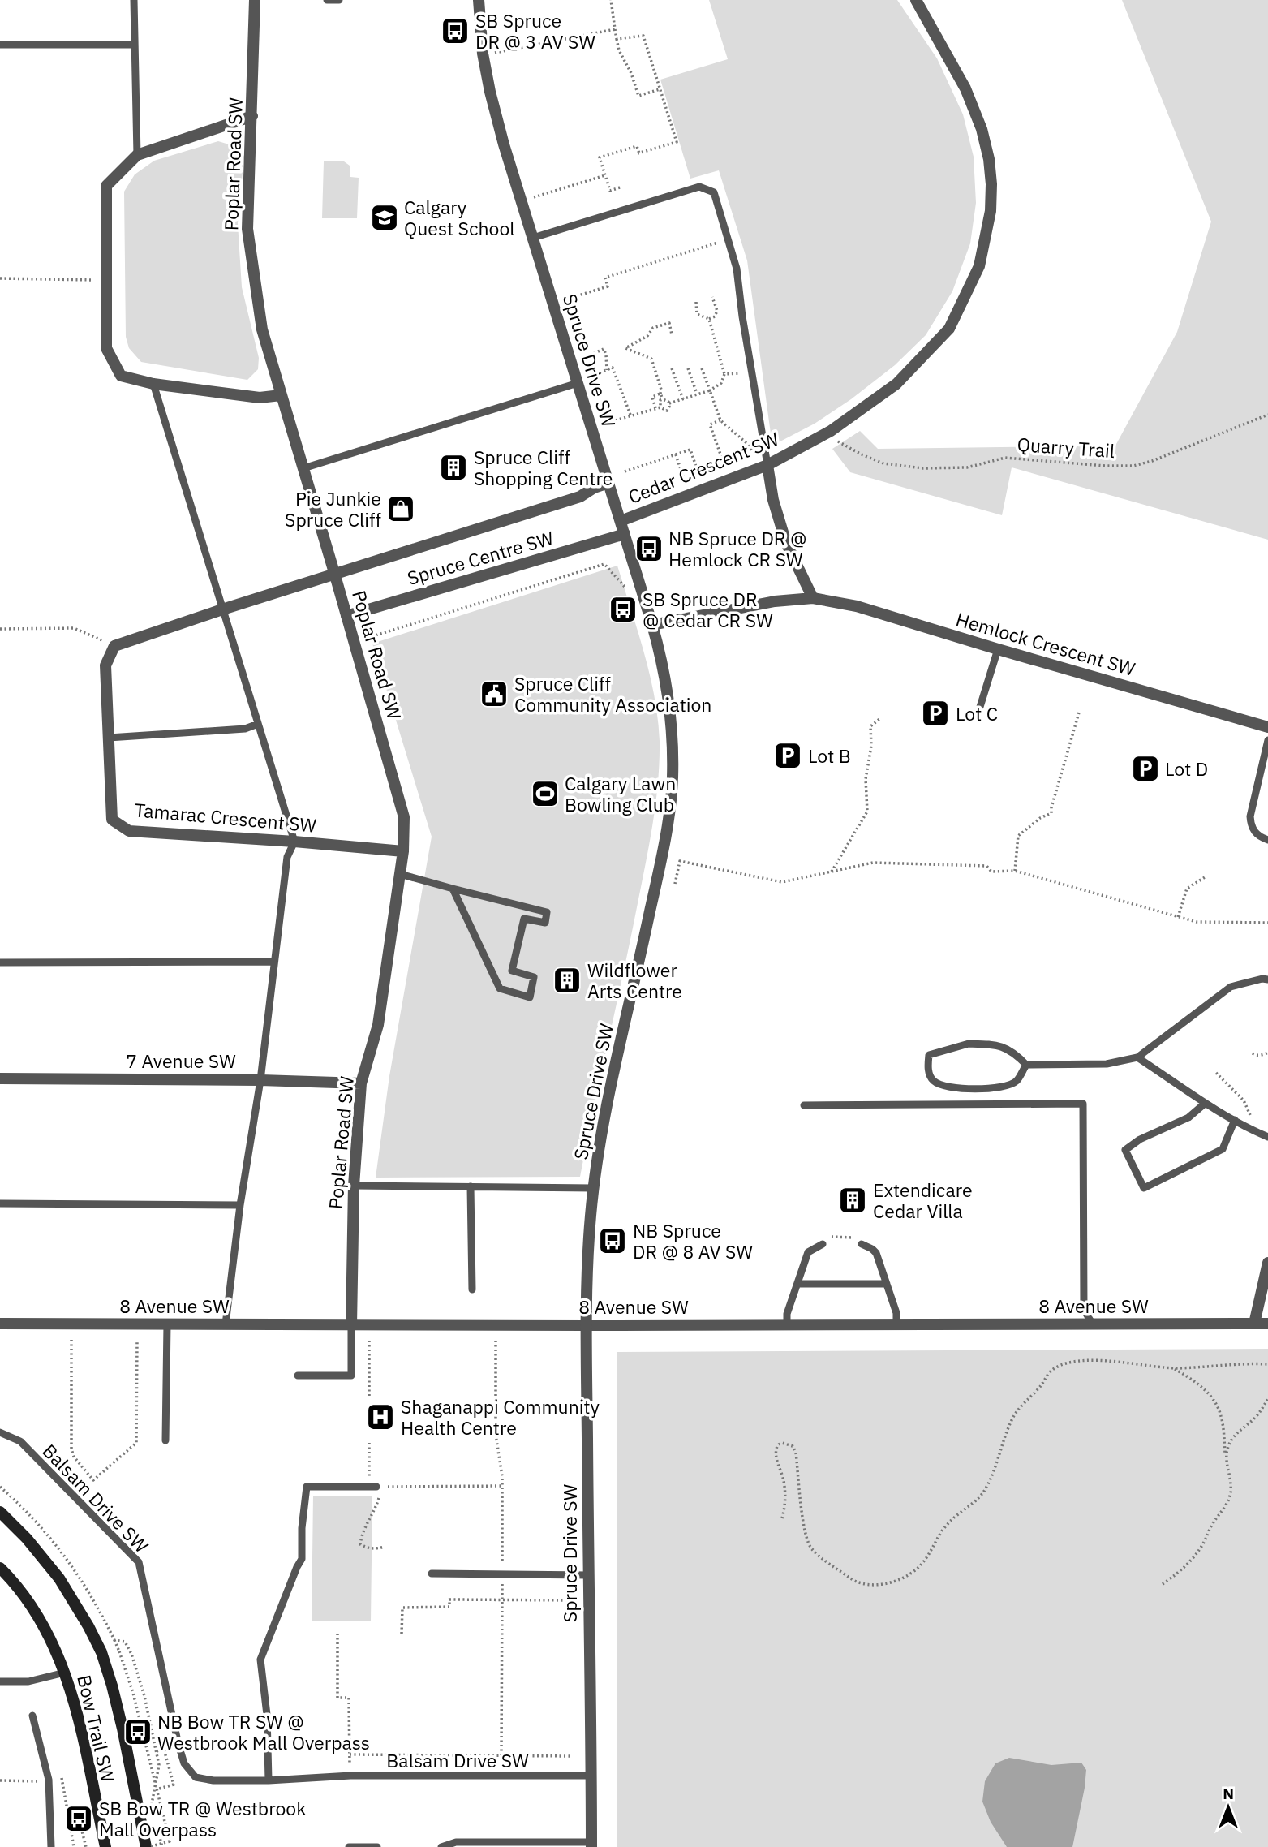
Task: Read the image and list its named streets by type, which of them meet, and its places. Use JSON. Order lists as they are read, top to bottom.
{
  "streets": {
    "main road": ["Bow Trail SW"],
    "street": [
      "Poplar Road SW",
      "Spruce Drive SW",
      "Cedar Crescent SW",
      "Spruce Centre SW",
      "Hemlock Crescent SW",
      "Tamarac Crescent SW",
      "7 Avenue SW",
      "8 Avenue SW"
    ],
    "lane": ["Balsam Drive SW"],
    "path": ["Quarry Trail"]
  },
  "crossings": [
    ["Poplar Road SW", "Spruce Centre SW"],
    ["Poplar Road SW", "Tamarac Crescent SW"],
    ["Poplar Road SW", "7 Avenue SW"],
    ["Poplar Road SW", "8 Avenue SW"],
    ["Spruce Drive SW", "Cedar Crescent SW"],
    ["Spruce Drive SW", "Spruce Centre SW"],
    ["Spruce Drive SW", "Hemlock Crescent SW"],
    ["Spruce Drive SW", "8 Avenue SW"],
    ["Spruce Drive SW", "Balsam Drive SW"],
    ["Quarry Trail", "Cedar Crescent SW"]
  ],
  "places": {
    "bus stop": [
      "SB Spruce DR @ 3 AV SW",
      "NB Spruce DR @ Hemlock CR SW",
      "SB Spruce DR @ Cedar CR SW",
      "NB Spruce DR @ 8 AV SW",
      "NB Bow TR SW @ Westbrook Mall Overpass",
      "SB Bow TR @ Westbrook Mall Overpass"
    ],
    "school or university": ["Calgary Quest School"],
    "building": ["Spruce Cliff Shopping Centre", "Wildflower Arts Centre", "Extendicare Cedar Villa"],
    "shop": ["Pie Junkie Spruce Cliff"],
    "public building": ["Spruce Cliff Community Association"],
    "parking": ["Lot C", "Lot B", "Lot D"],
    "sports": ["Calgary Lawn Bowling Club"],
    "hospital": ["Shaganappi Community Health Centre"]
  },
  "north": "top"
}
